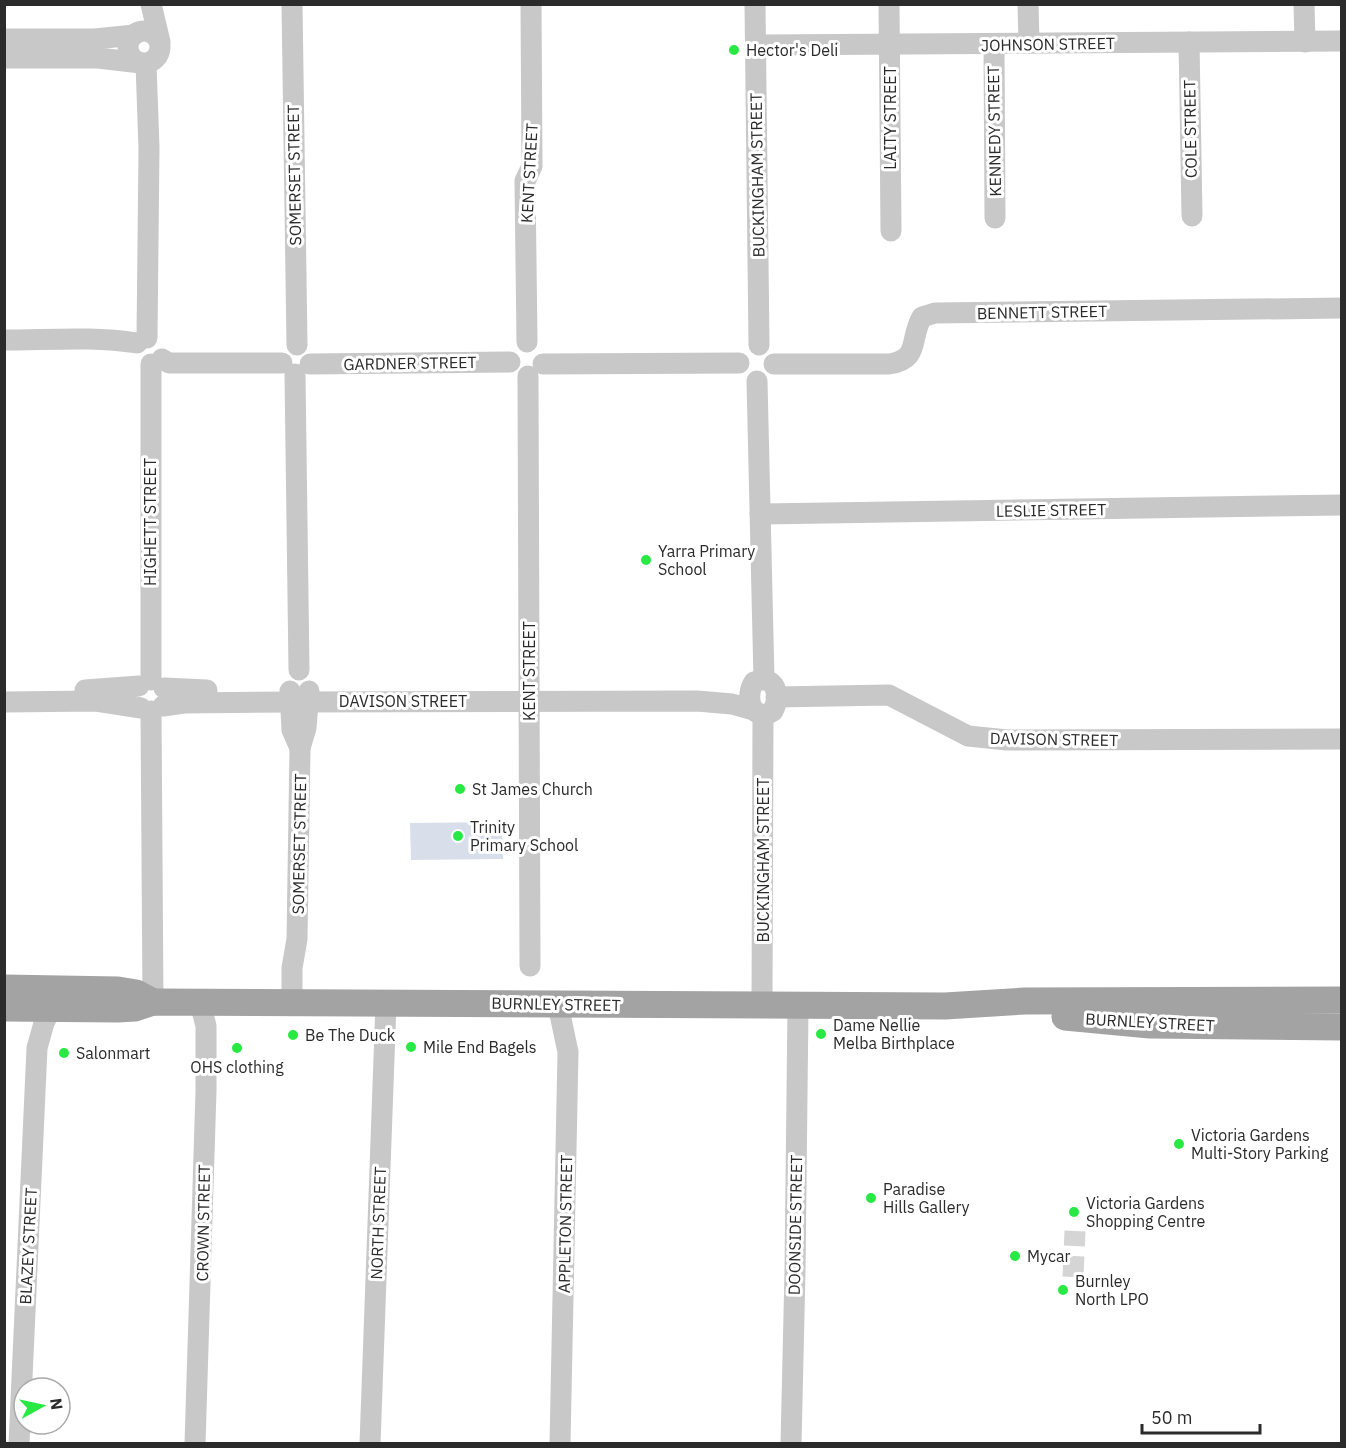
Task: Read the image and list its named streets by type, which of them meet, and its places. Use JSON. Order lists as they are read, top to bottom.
{
  "streets": {
    "main road": ["BURNLEY STREET"],
    "street": [
      "JOHNSON STREET",
      "LAITY STREET",
      "COLE STREET",
      "KENNEDY STREET",
      "KENT STREET",
      "SOMERSET STREET",
      "BUCKINGHAM STREET",
      "BENNETT STREET",
      "GARDNER STREET",
      "LESLIE STREET",
      "HIGHETT STREET",
      "DAVISON STREET",
      "CROWN STREET",
      "NORTH STREET",
      "APPLETON STREET",
      "DOONSIDE STREET",
      "BLAZEY STREET"
    ]
  },
  "crossings": [
    ["JOHNSON STREET", "LAITY STREET"],
    ["JOHNSON STREET", "COLE STREET"],
    ["JOHNSON STREET", "KENNEDY STREET"],
    ["JOHNSON STREET", "BUCKINGHAM STREET"],
    ["KENT STREET", "GARDNER STREET"],
    ["KENT STREET", "DAVISON STREET"],
    ["SOMERSET STREET", "GARDNER STREET"],
    ["SOMERSET STREET", "DAVISON STREET"],
    ["SOMERSET STREET", "BURNLEY STREET"],
    ["BUCKINGHAM STREET", "BENNETT STREET"],
    ["BUCKINGHAM STREET", "DAVISON STREET"],
    ["BUCKINGHAM STREET", "BURNLEY STREET"],
    ["GARDNER STREET", "HIGHETT STREET"],
    ["HIGHETT STREET", "DAVISON STREET"],
    ["HIGHETT STREET", "BURNLEY STREET"],
    ["BURNLEY STREET", "CROWN STREET"],
    ["BURNLEY STREET", "NORTH STREET"],
    ["BURNLEY STREET", "APPLETON STREET"],
    ["BURNLEY STREET", "DOONSIDE STREET"],
    ["BURNLEY STREET", "BLAZEY STREET"]
  ],
  "places": [
    "Hector's Deli",
    "Yarra Primary School",
    "St James Church",
    "Trinity Primary School",
    "Dame Nellie Melba Birthplace",
    "Be The Duck",
    "Mile End Bagels",
    "OHS clothing",
    "Salonmart",
    "Victoria Gardens Multi-Story Parking",
    "Paradise Hills Gallery",
    "Victoria Gardens Shopping Centre",
    "Mycar",
    "Burnley North LPO"
  ],
  "scale_bar": "50 m",
  "north": "right"
}
